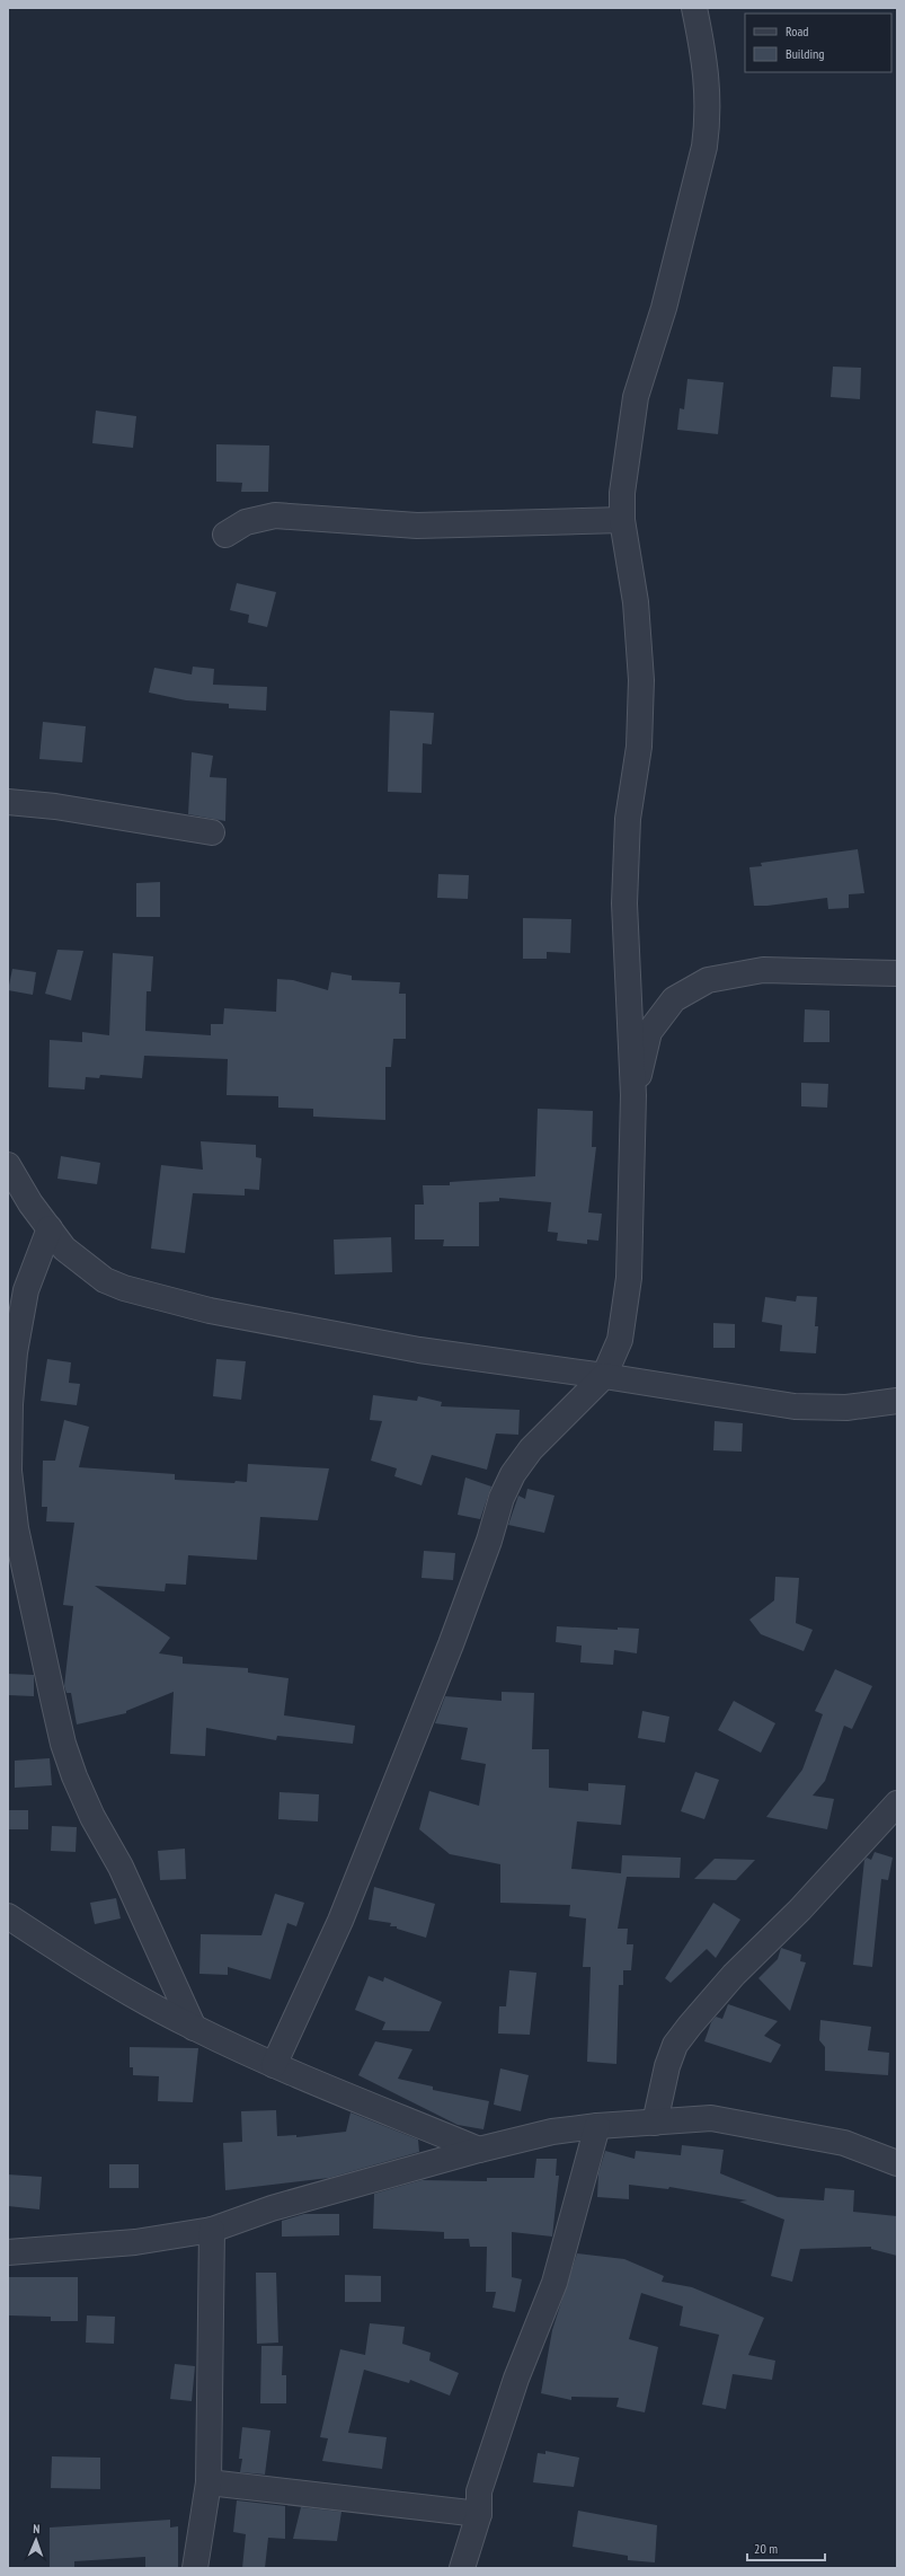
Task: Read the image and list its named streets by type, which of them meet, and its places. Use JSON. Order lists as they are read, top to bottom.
{
  "legend": ["Road", "Building"],
  "scale_bar": "20 m",
  "north": "top"
}
